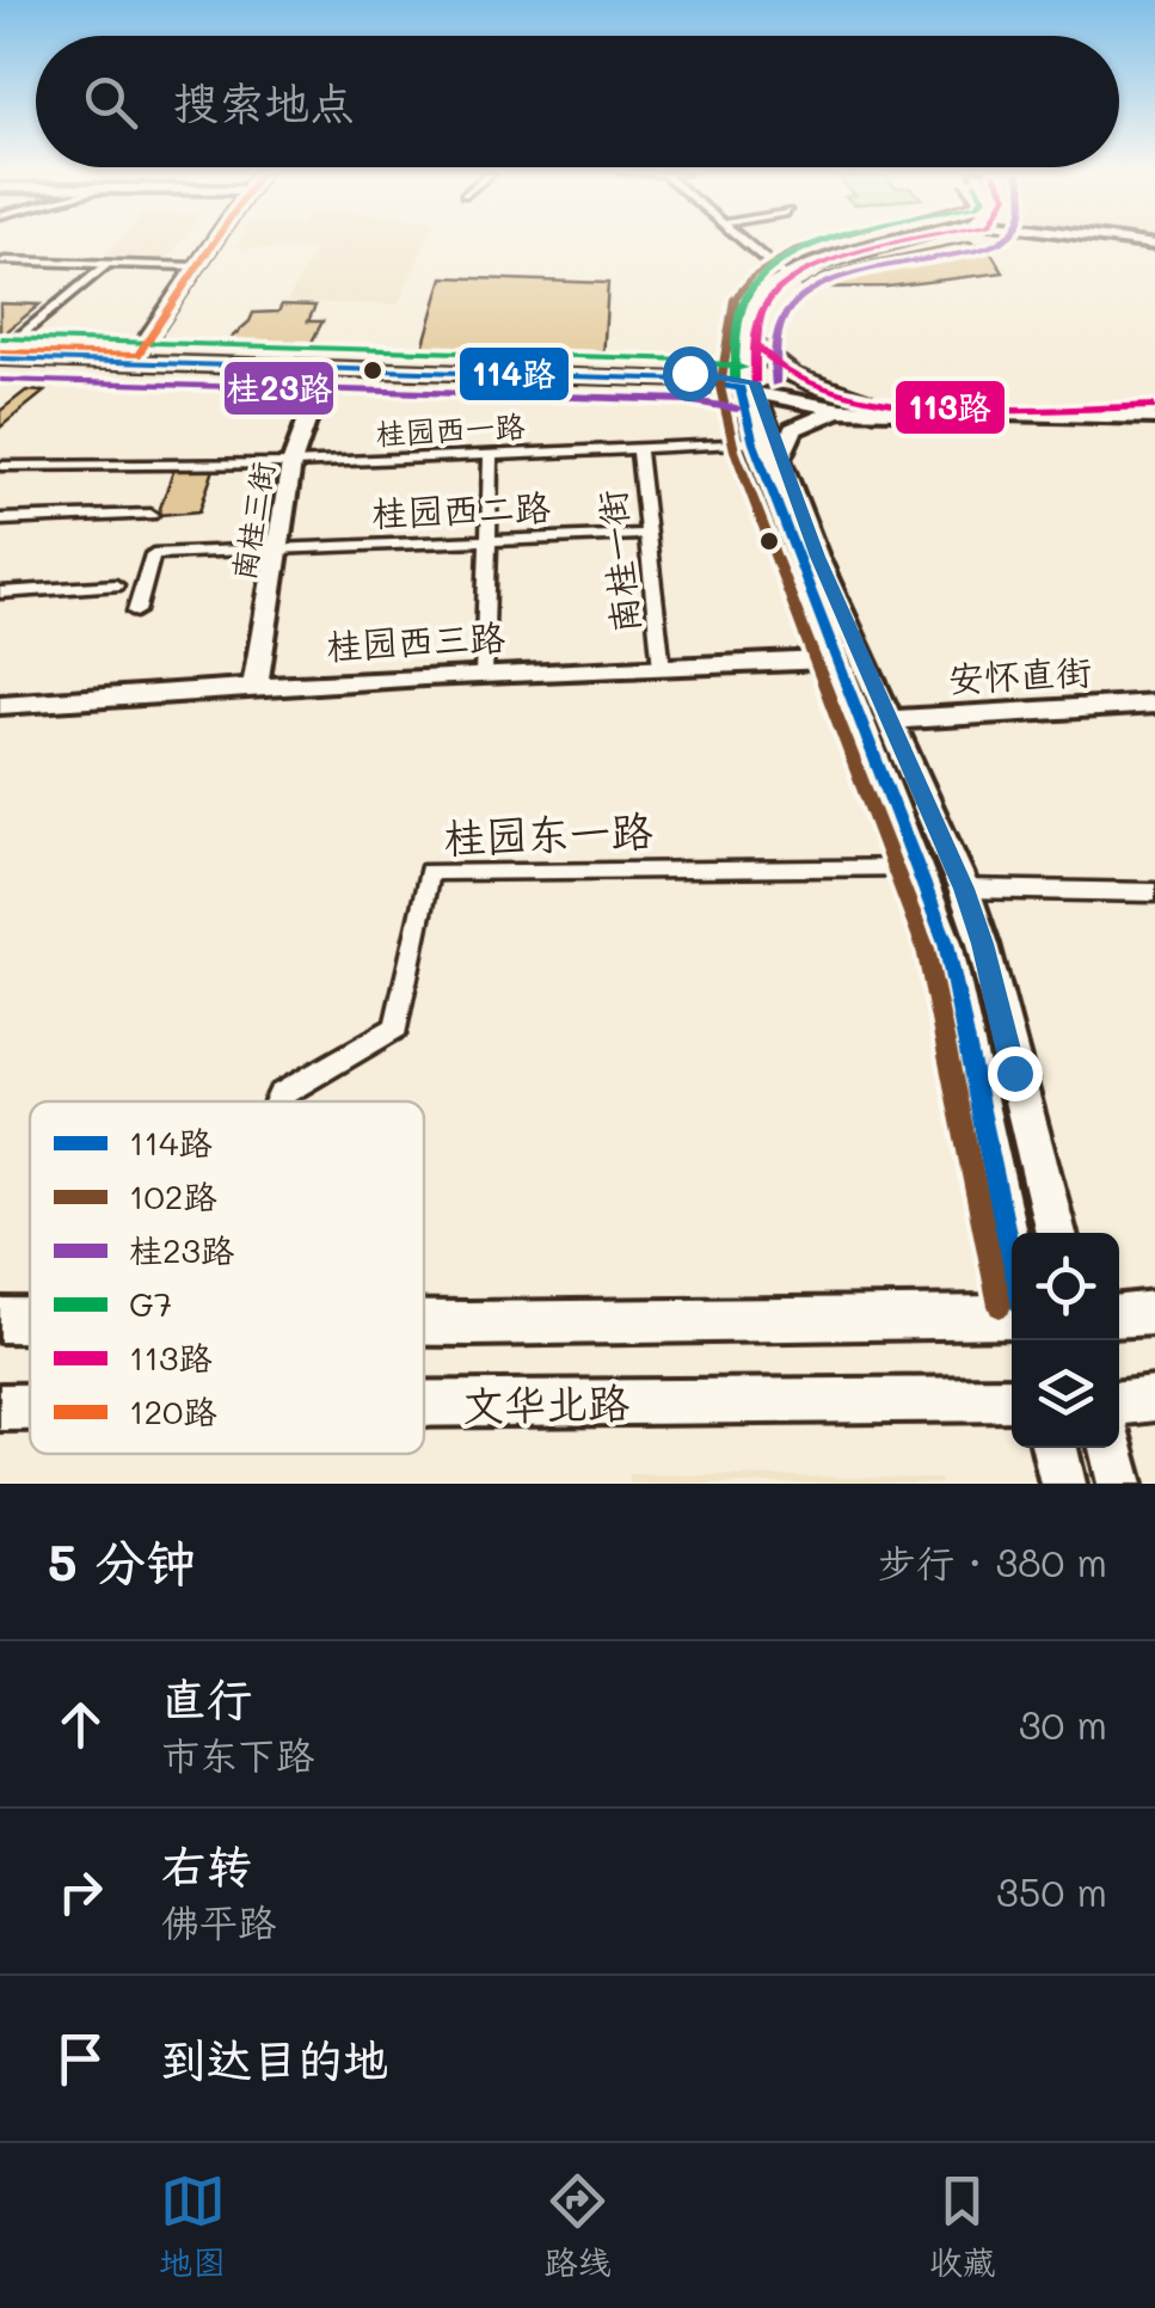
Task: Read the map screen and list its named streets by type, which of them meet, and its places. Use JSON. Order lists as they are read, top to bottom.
{
  "streets": {
    "main road": [
      "南桂三街",
      "桂园西三路",
      "安怀直街",
      "文华北路"
    ],
    "street": [
      "桂园西一路",
      "桂园西二路",
      "南桂一街",
      "桂园东一路"
    ]
  },
  "crossings": [
    ["桂园西一路", "南桂三街"],
    ["桂园西一路", "南桂一街"],
    ["桂园西二路", "南桂三街"],
    ["桂园西二路", "南桂一街"],
    ["南桂三街", "桂园西三路"],
    ["南桂一街", "桂园西三路"]
  ],
  "lines": [
    "transit line 102路",
    "transit line 桂23路",
    "transit line G7",
    "transit line 113路",
    "transit line 120路",
    "transit line 114路"
  ],
  "legend": [
    "114路",
    "102路",
    "桂23路",
    "G7",
    "113路",
    "120路"
  ],
  "page": {
    "search": "搜索地点",
    "heading": ["5 分钟", "步行 · 380 m"],
    "list": [
      ["直行", "市东下路", "30 m"],
      ["右转", "佛平路", "350 m"],
      "到达目的地"
    ],
    "nav": ["地图", "路线", "收藏"]
  }
}
